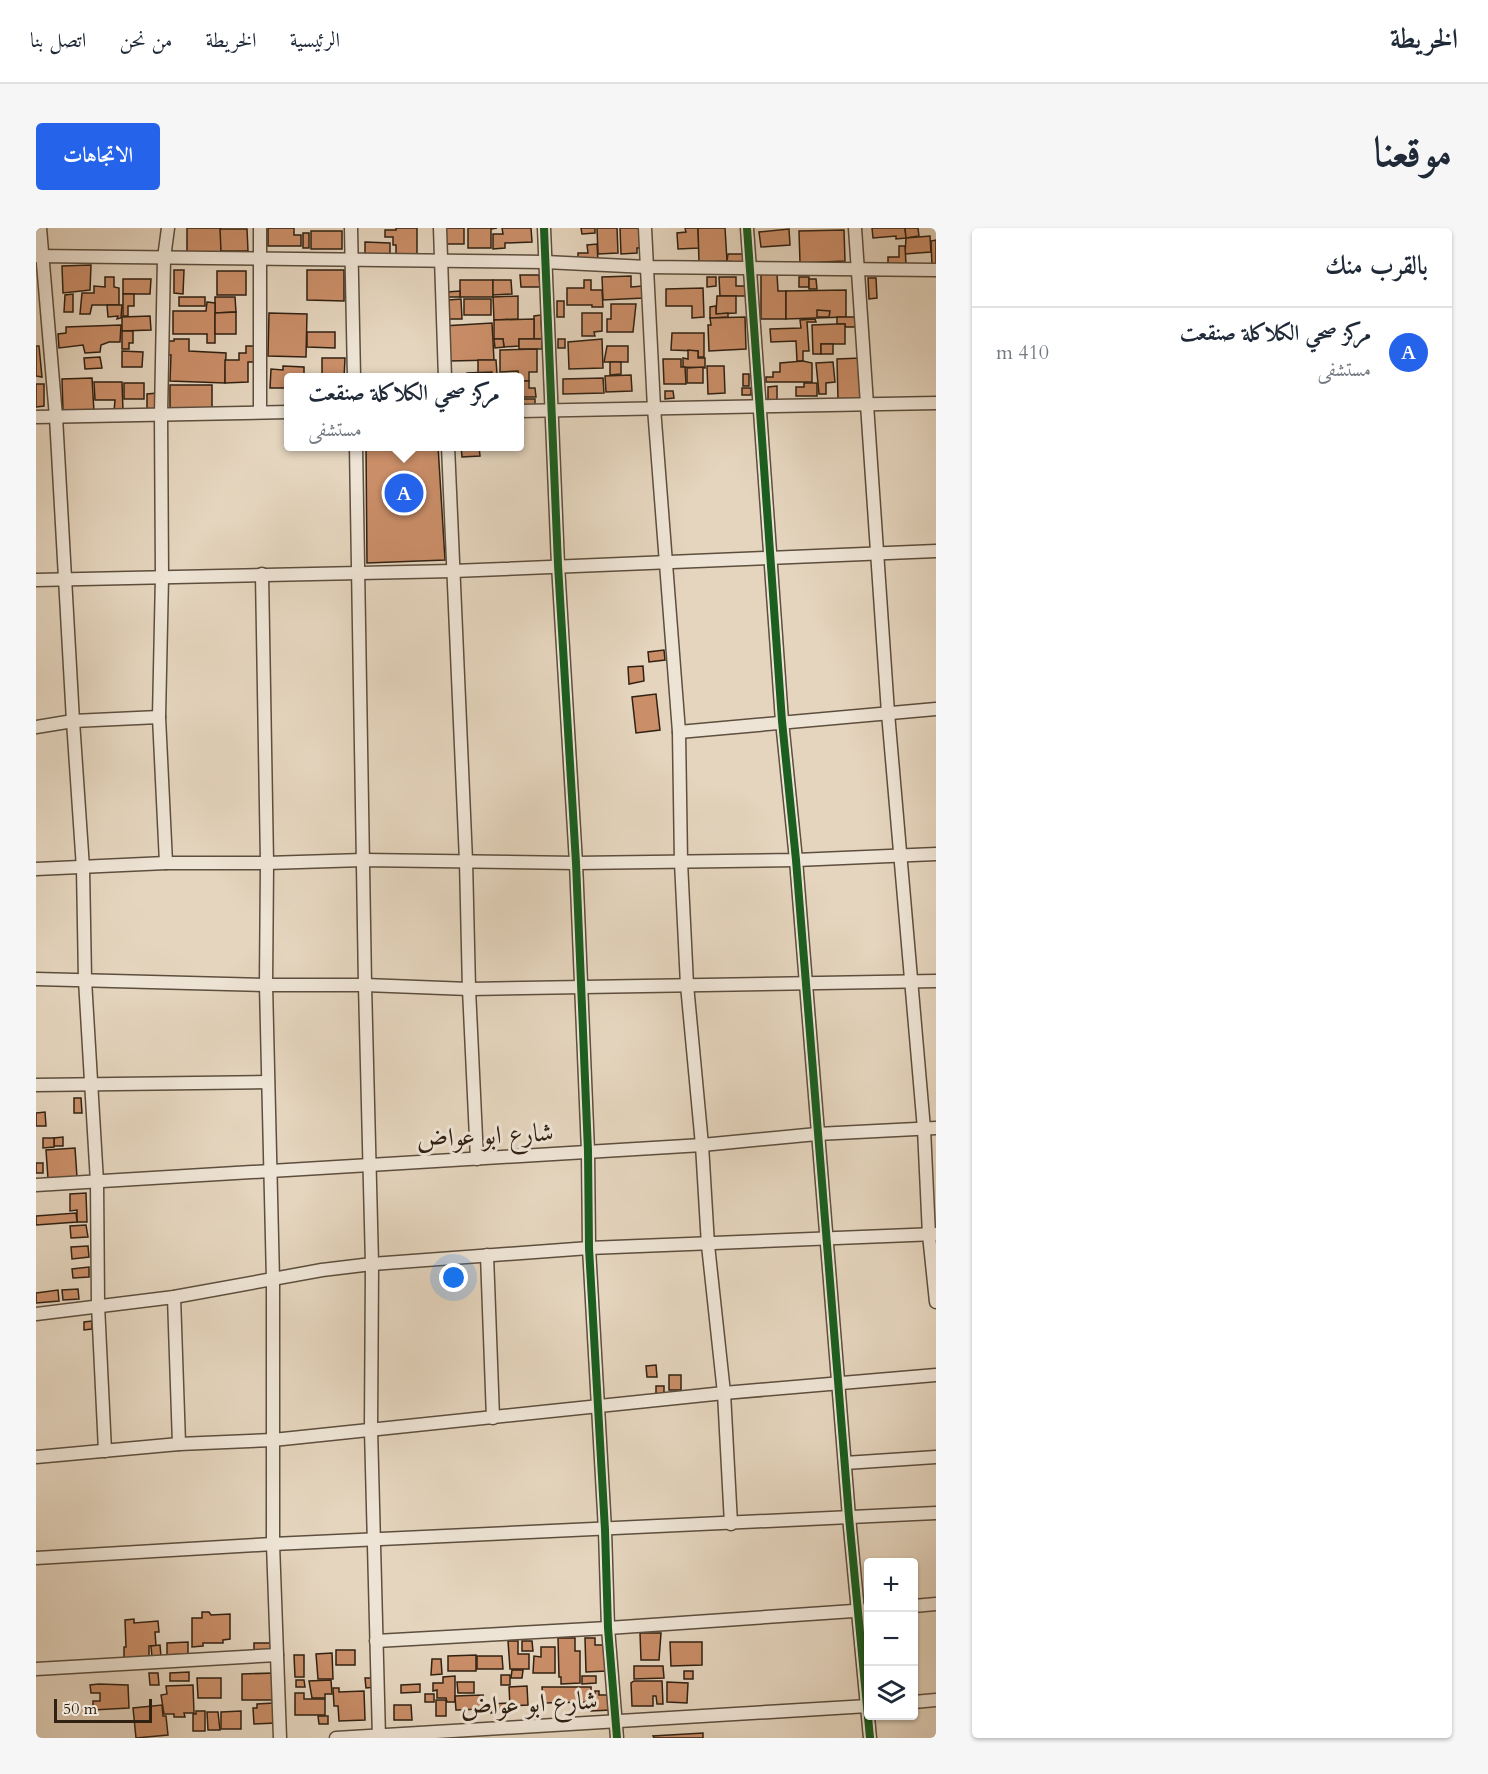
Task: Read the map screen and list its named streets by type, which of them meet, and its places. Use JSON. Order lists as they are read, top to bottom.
{
  "streets": {
    "street": ["شارع ابو عواض"]
  },
  "scale_bar": "50 m",
  "page": {
    "header": "الخريطة",
    "nav": [
      "الرئيسية",
      "الخريطة",
      "من نحن",
      "اتصل بنا"
    ],
    "title": "موقعنا",
    "buttons": "الاتجاهات",
    "heading": "بالقرب منك",
    "list": [
      {
        "mark": "A",
        "name": "مركز صحي الكلاكلة صنقعت",
        "note": "مستشفى",
        "value": "410 m"
      }
    ],
    "popup": ["مركز صحي الكلاكلة صنقعت", "مستشفى"],
    "pins": "A",
    "map_buttons": ["+", "−"],
    "scale": "50 m"
  }
}
